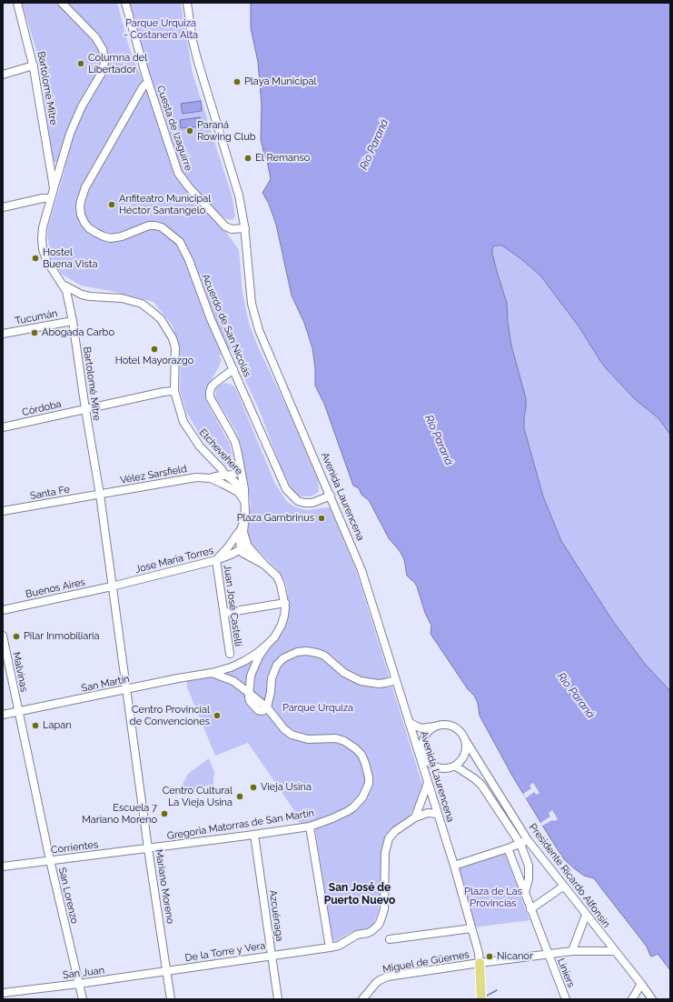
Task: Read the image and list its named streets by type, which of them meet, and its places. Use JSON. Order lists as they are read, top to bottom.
{
  "streets": {
    "main road": ["Avenida Laurencena"],
    "street": [
      "Bartolomé Mitre",
      "Cuesta de Izaguirre",
      "Tucumán",
      "Acuerdo de San Nicolás",
      "Córdoba",
      "Etchevehere",
      "Vélez Sarsfield",
      "Santa Fe",
      "Jose Maria Torres",
      "Buenos Aires",
      "Juan José Castelli",
      "Malvinas",
      "San Martín",
      "Gregoria Matorras de San Martín",
      "Corrientes",
      "Presidente Ricardo Alfonsín",
      "Mariano Moreno",
      "San Lorenzo",
      "Azcuénaga",
      "De la Torre y Vera",
      "Miguel de Güemes",
      "San Juan",
      "Liniers"
    ]
  },
  "crossings": [
    ["Bartolomé Mitre", "Tucumán"],
    ["Bartolomé Mitre", "Córdoba"],
    ["Bartolomé Mitre", "Etchevehere"],
    ["Bartolomé Mitre", "Vélez Sarsfield"],
    ["Bartolomé Mitre", "Santa Fe"],
    ["Bartolomé Mitre", "Jose Maria Torres"],
    ["Bartolomé Mitre", "Buenos Aires"],
    ["Bartolomé Mitre", "San Martín"],
    ["Bartolomé Mitre", "Mariano Moreno"],
    ["Cuesta de Izaguirre", "Acuerdo de San Nicolás"],
    ["Cuesta de Izaguirre", "Avenida Laurencena"],
    ["Acuerdo de San Nicolás", "Etchevehere"],
    ["Acuerdo de San Nicolás", "Avenida Laurencena"],
    ["Córdoba", "Etchevehere"],
    ["Etchevehere", "Vélez Sarsfield"],
    ["Vélez Sarsfield", "Santa Fe"],
    ["Avenida Laurencena", "Presidente Ricardo Alfonsín"],
    ["Avenida Laurencena", "Miguel de Güemes"],
    ["Jose Maria Torres", "Buenos Aires"],
    ["Jose Maria Torres", "Juan José Castelli"],
    ["Malvinas", "San Martín"],
    ["Malvinas", "San Lorenzo"],
    ["San Martín", "Mariano Moreno"],
    ["San Martín", "San Lorenzo"],
    ["Gregoria Matorras de San Martín", "Corrientes"],
    ["Gregoria Matorras de San Martín", "Mariano Moreno"],
    ["Gregoria Matorras de San Martín", "Azcuénaga"],
    ["Corrientes", "Mariano Moreno"],
    ["Corrientes", "San Lorenzo"],
    ["Presidente Ricardo Alfonsín", "Miguel de Güemes"],
    ["Mariano Moreno", "De la Torre y Vera"],
    ["Mariano Moreno", "San Juan"],
    ["San Lorenzo", "San Juan"],
    ["Azcuénaga", "De la Torre y Vera"],
    ["De la Torre y Vera", "San Juan"],
    ["Miguel de Güemes", "Liniers"]
  ],
  "districts": ["San José de Puerto Nuevo"],
  "water": ["Río Paraná"],
  "parks": ["Parque Urquiza - Costanera Alta", "Parque Urquiza", "Plaza de Las Provincias"],
  "places": [
    "Columna del Libertador",
    "Playa Municipal",
    "Paraná Rowing Club",
    "El Remanso",
    "Anfiteatro Municipal Héctor Santangelo",
    "Hostel Buena Vista",
    "Abogada Carbo",
    "Hotel Mayorazgo",
    "Plaza Gambrinus",
    "Pilar Inmobiliaria",
    "Centro Provincial de Convenciones",
    "Lapan",
    "Vieja Usina",
    "Centro Cultural La Vieja Usina",
    "Escuela 7 Mariano Moreno",
    "Nicanor"
  ]
}
